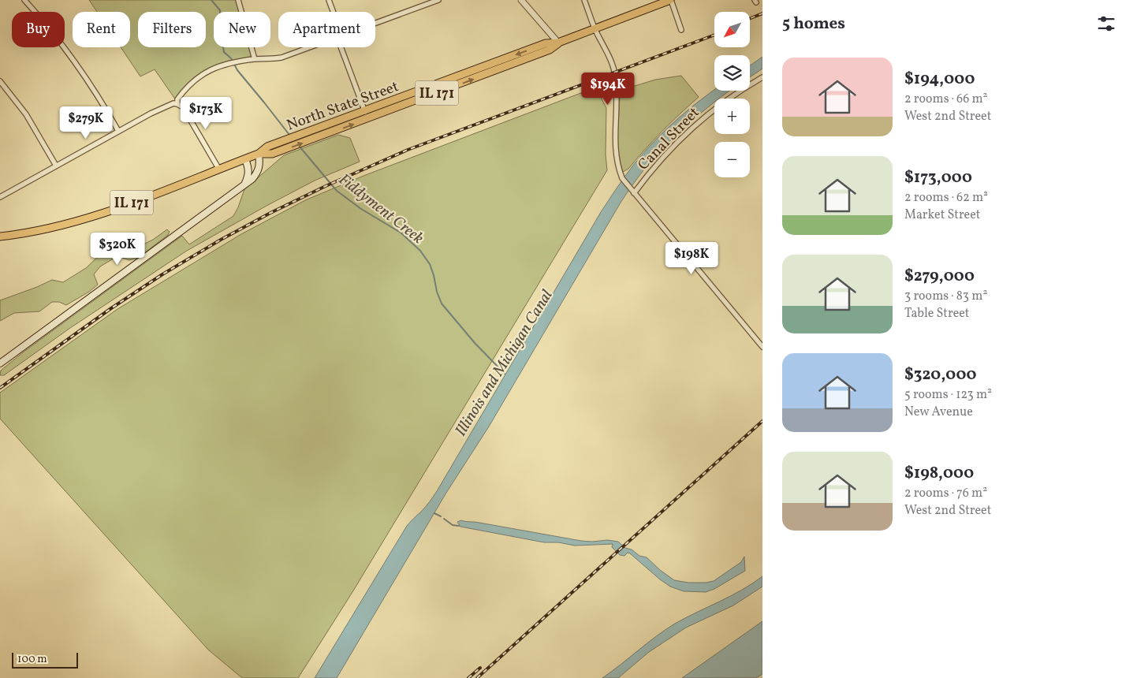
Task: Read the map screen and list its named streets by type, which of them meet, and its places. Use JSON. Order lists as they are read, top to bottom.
{
  "streets": {
    "main road": ["IL 171", "North State Street"],
    "street": ["Canal Street"]
  },
  "crossings": [
    ["IL 171", "North State Street"]
  ],
  "water": ["Fiddyment Creek", "Illinois and Michigan Canal"],
  "scale_bar": "100 m",
  "north": "bottom left",
  "page": {
    "heading": "5 homes",
    "map_buttons": ["+", "−"],
    "chip": [
      "Buy",
      "Rent",
      "Filters",
      "New",
      "Apartment"
    ],
    "list": [
      {
        "name": "$194,000",
        "note": "2 rooms · 66 m² · West 2nd Street"
      },
      {
        "name": "$173,000",
        "note": "2 rooms · 62 m² · Market Street"
      },
      {
        "name": "$279,000",
        "note": "3 rooms · 83 m² · Table Street"
      },
      {
        "name": "$320,000",
        "note": "5 rooms · 123 m² · New Avenue"
      },
      {
        "name": "$198,000",
        "note": "2 rooms · 76 m² · West 2nd Street"
      }
    ],
    "price": [
      "$194K",
      "$173K",
      "$279K",
      "$320K",
      "$198K"
    ],
    "scale": "100 m"
  }
}
